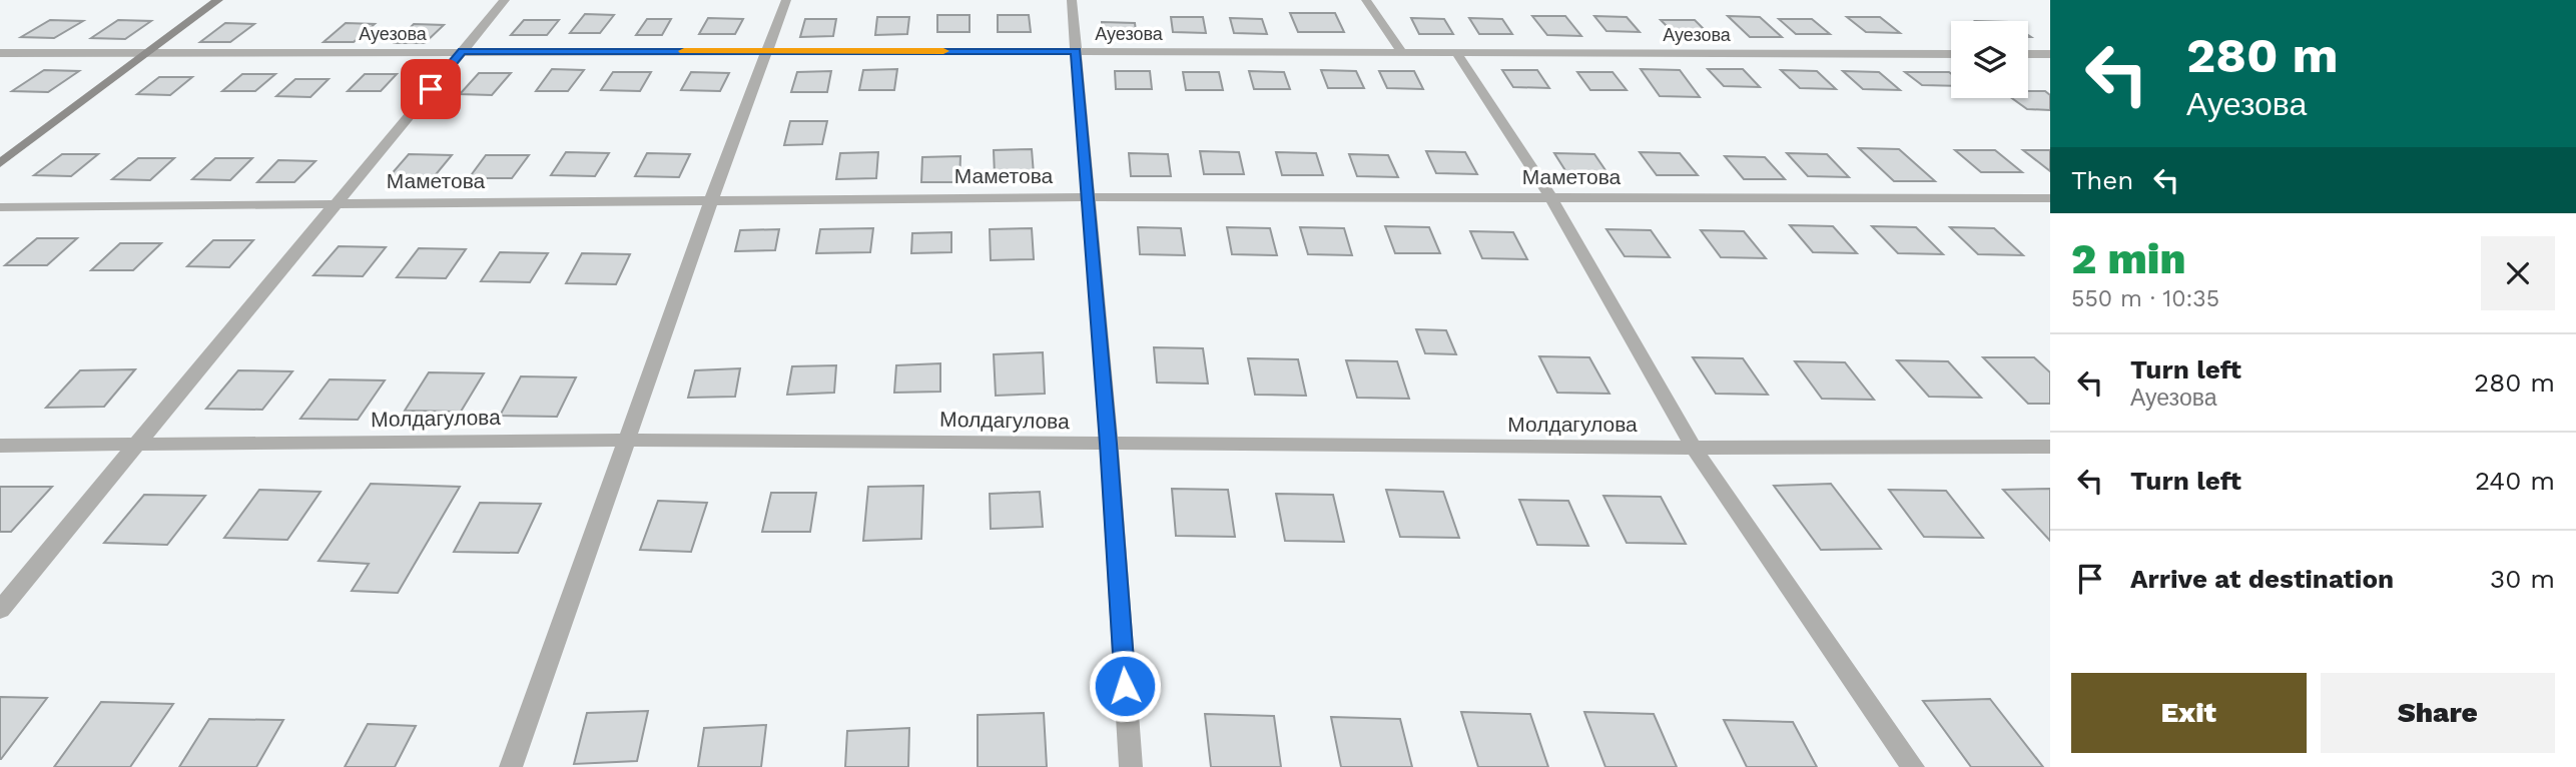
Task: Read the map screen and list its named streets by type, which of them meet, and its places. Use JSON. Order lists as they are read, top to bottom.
{
  "streets": {
    "street": ["Ауезова", "Маметова", "Молдагулова"]
  },
  "page": {
    "turn": ["280 m", "Ауезова"],
    "then": "Then",
    "heading": ["2 min", "550 m · 10:35"],
    "list": [
      {
        "name": "Turn left",
        "note": "Ауезова",
        "value": "280 m"
      },
      {
        "name": "Turn left",
        "value": "240 m"
      },
      {
        "name": "Arrive at destination",
        "value": "30 m"
      }
    ],
    "buttons": ["Exit", "Share"]
  }
}
